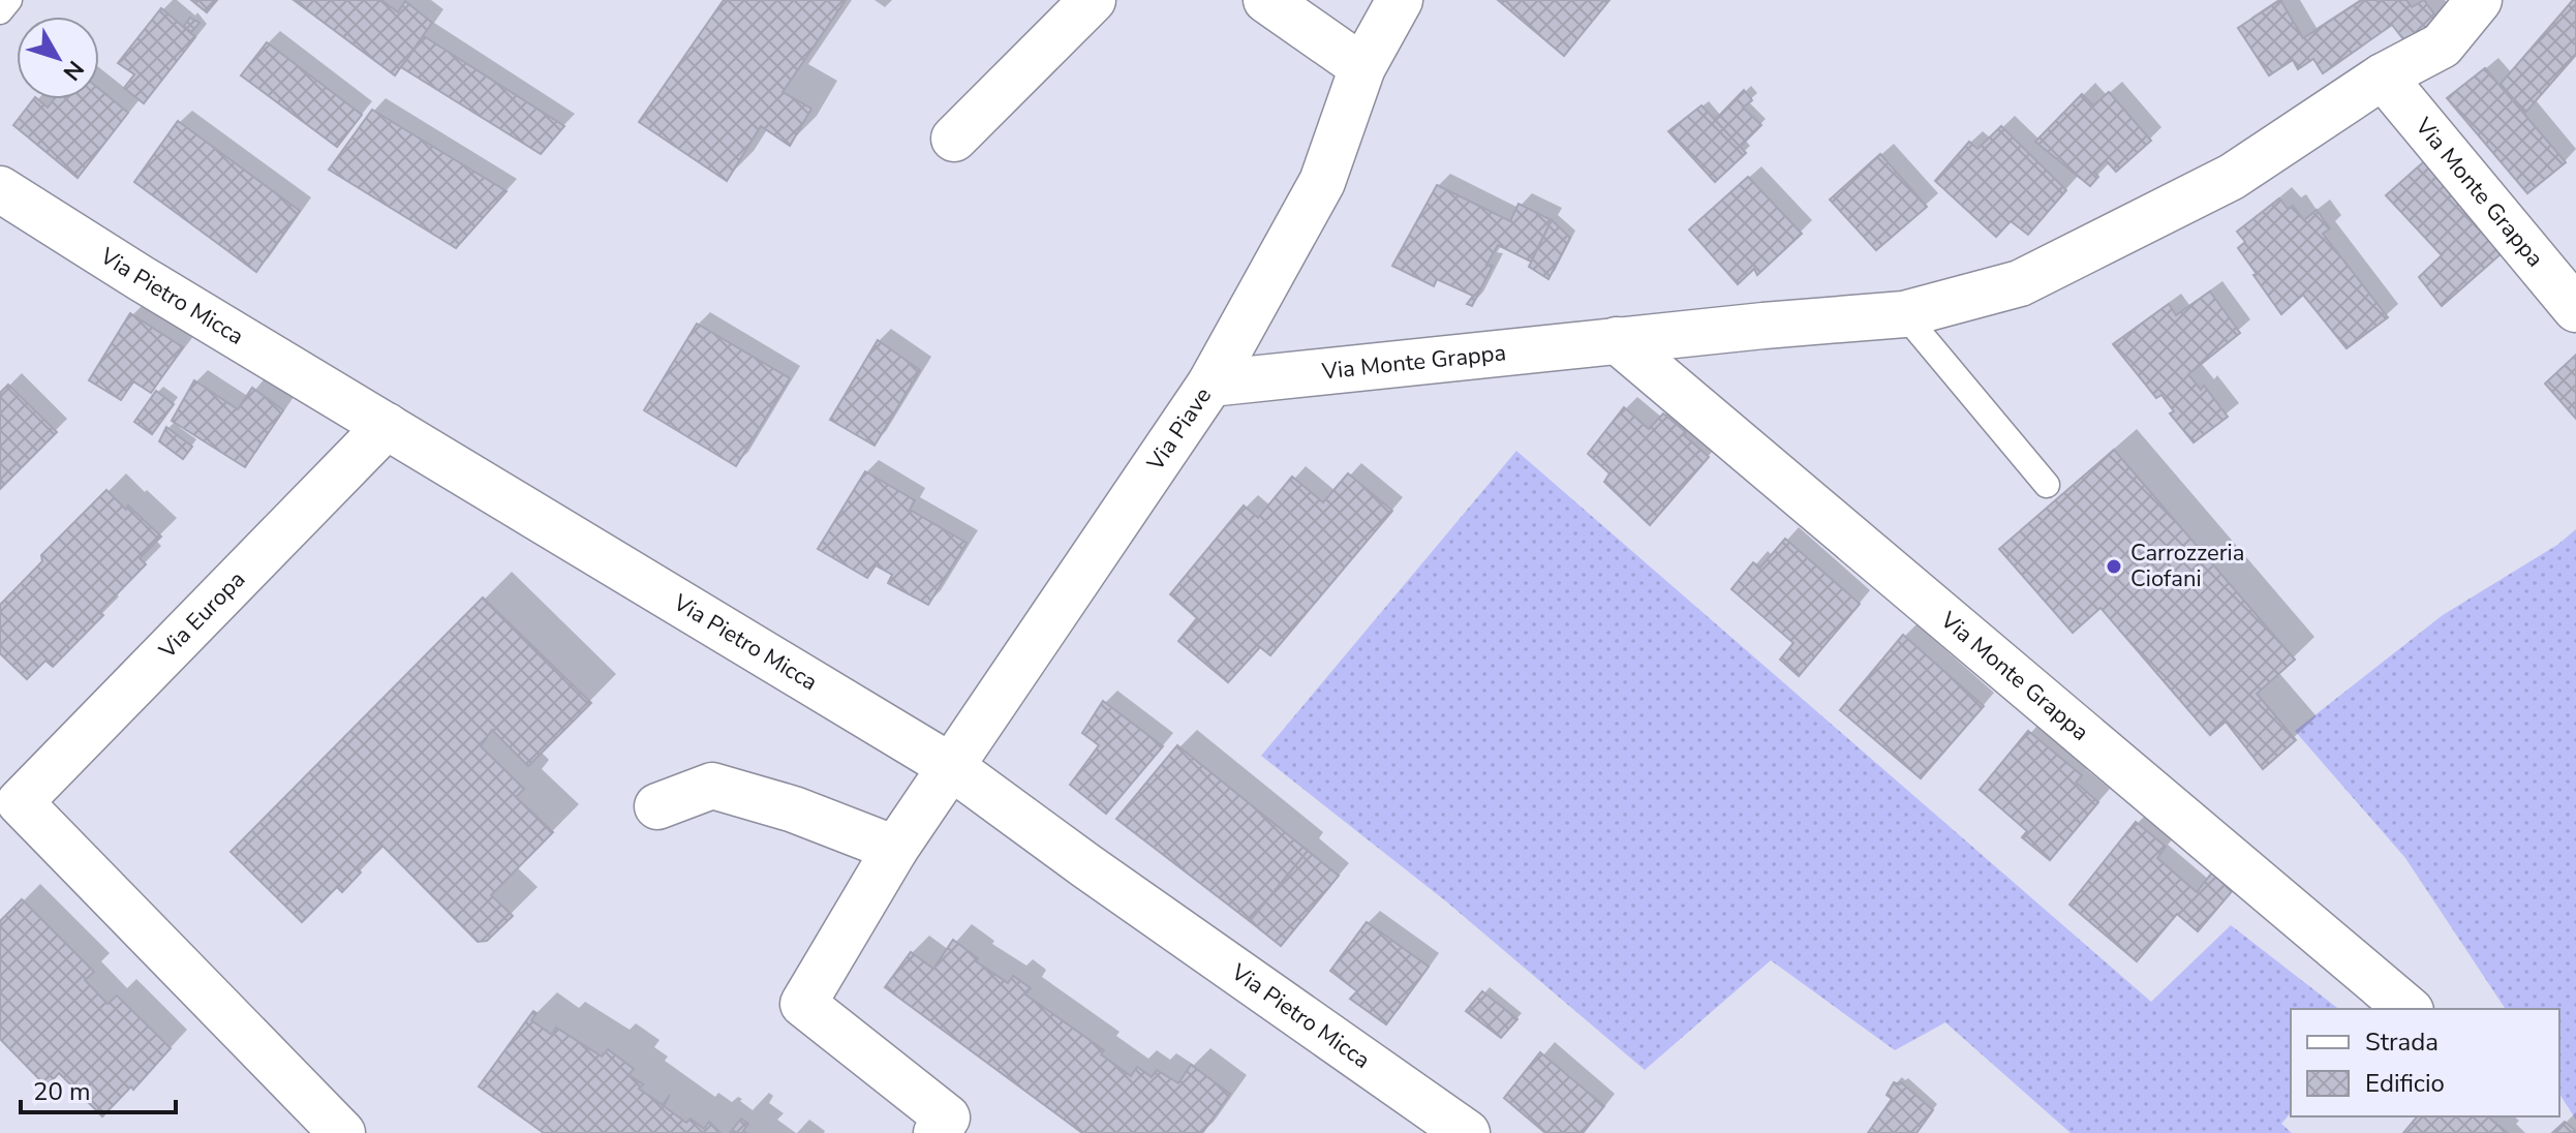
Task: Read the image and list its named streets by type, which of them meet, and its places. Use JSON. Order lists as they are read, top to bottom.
{
  "streets": {
    "street": [
      "Via Monte Grappa",
      "Via Pietro Micca",
      "Via Piave",
      "Via Europa"
    ]
  },
  "crossings": [
    ["Via Monte Grappa", "Via Piave"],
    ["Via Pietro Micca", "Via Piave"],
    ["Via Pietro Micca", "Via Europa"]
  ],
  "places": ["Carrozzeria Ciofani"],
  "legend": ["Strada", "Edificio"],
  "scale_bar": "20 m",
  "north": "bottom right"
}
